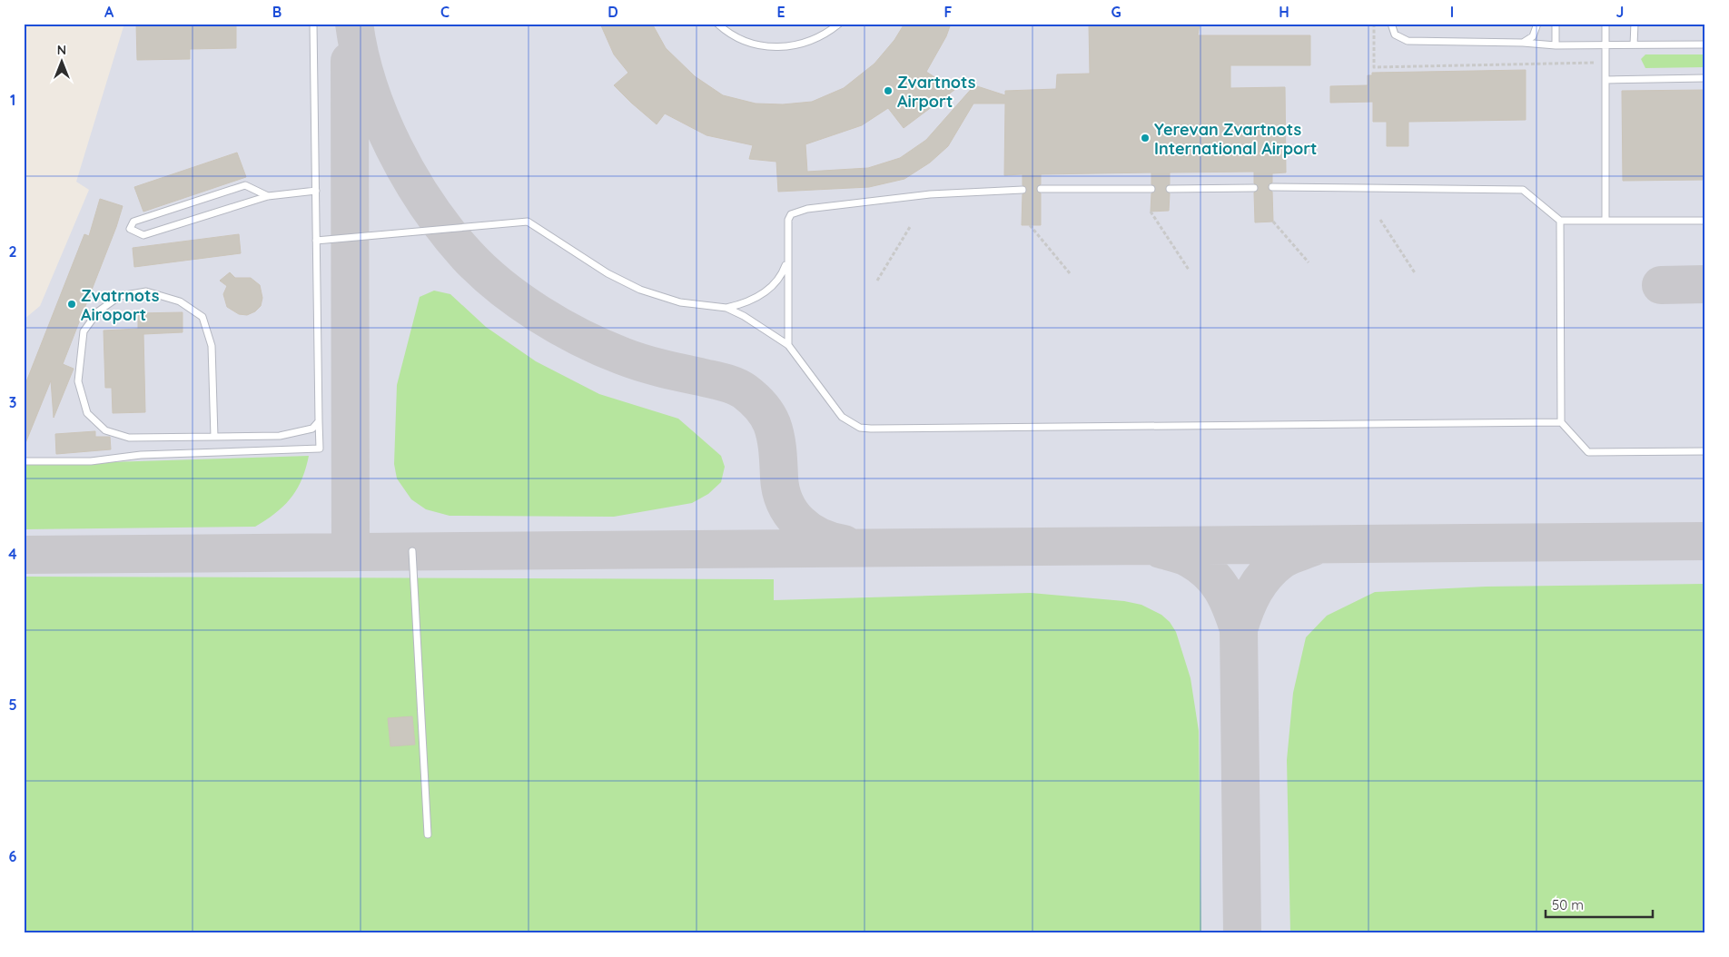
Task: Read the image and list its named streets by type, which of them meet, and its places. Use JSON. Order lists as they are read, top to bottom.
{
  "places": ["Zvartnots Airport", "Yerevan Zvartnots International Airport", "Zvatrnots Airoport"],
  "scale_bar": "50 m",
  "north": "top",
  "grid": {
    "columns": [
      "A",
      "B",
      "C",
      "D",
      "E",
      "F",
      "G",
      "H",
      "I",
      "J"
    ],
    "rows": [
      "1",
      "2",
      "3",
      "4",
      "5",
      "6"
    ]
  }
}
